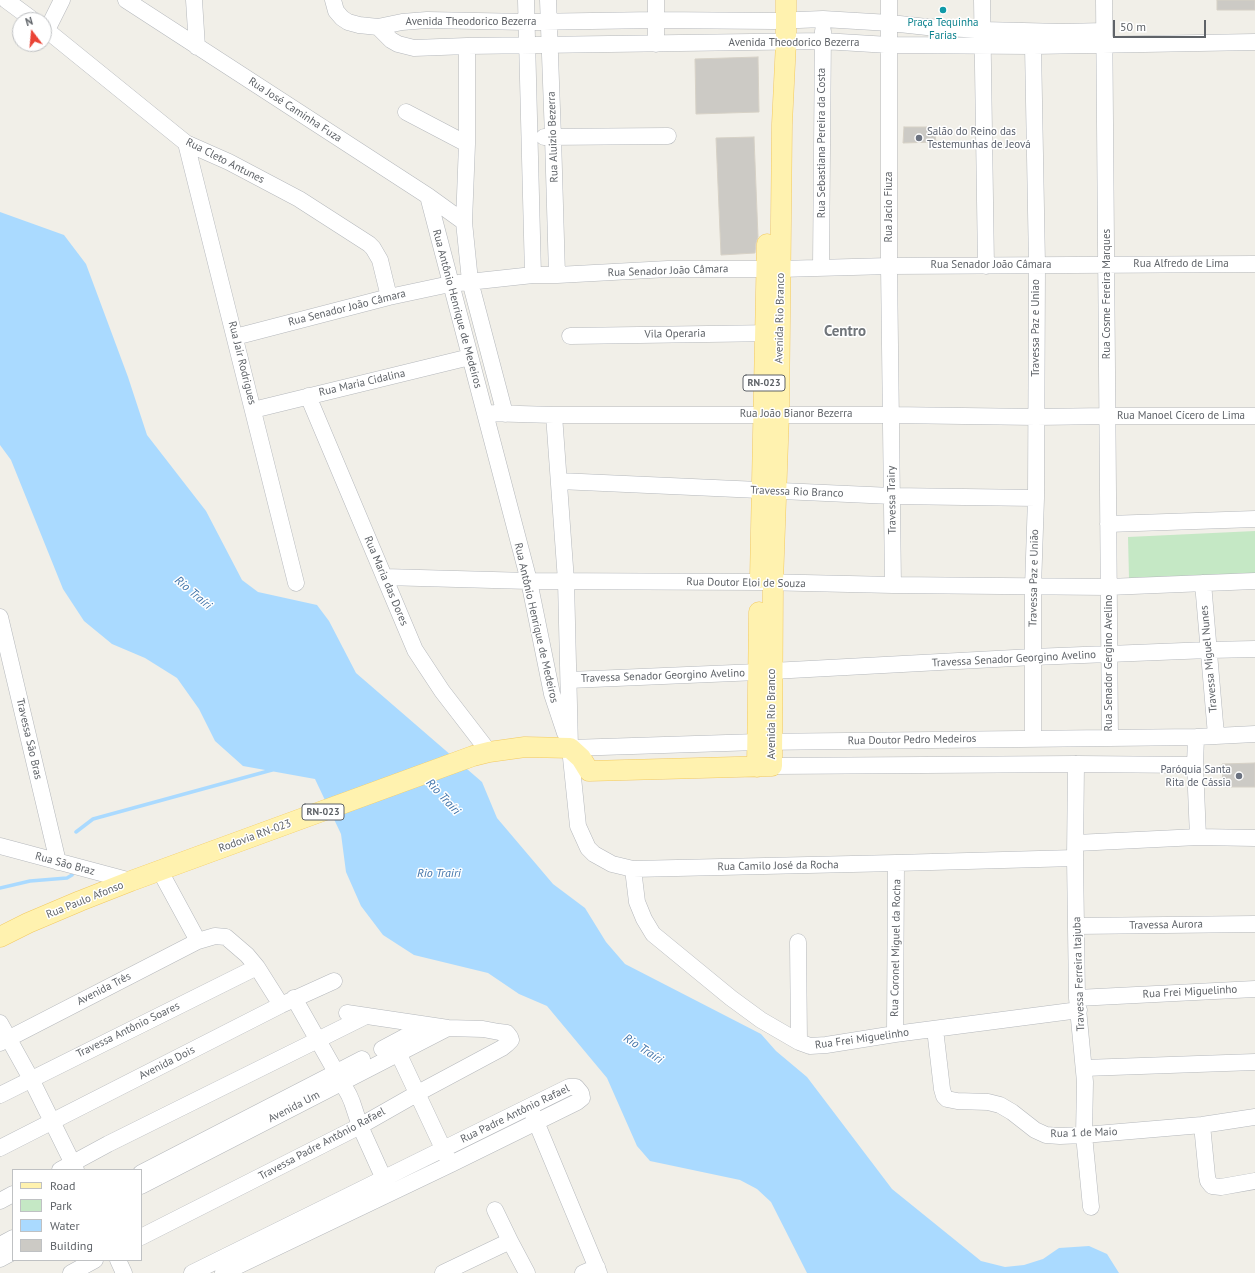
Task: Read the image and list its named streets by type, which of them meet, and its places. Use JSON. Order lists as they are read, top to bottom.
{
  "streets": {
    "main road": [
      "Avenida Rio Branco",
      "RN-023",
      "Rua Doutor Pedro Medeiros",
      "Rodovia RN-023",
      "Rua Paulo Afonso"
    ],
    "street": [
      "Avenida Theodorico Bezerra",
      "Rua José Caminha Fuza",
      "Rua Aluizio Bezerra",
      "Rua Sebastiana Pereira da Costa",
      "Rua Cleto Antunes",
      "Rua Jacio Fiuza",
      "Rua Alfredo de Lima",
      "Rua Senador João Câmara",
      "Rua Cosme Fereira Marques",
      "Rua Antônio Henrique de Medeiros",
      "Travessa Paz e Uniao",
      "Vila Operaria",
      "Rua Jair Rodrigues",
      "Rua Maria Cidalina",
      "Rua João Bianor Bezerra",
      "Rua Manoel Cícero de Lima",
      "Travessa Rio Branco",
      "Travessa Trairy",
      "Travessa Paz e União",
      "Rua Maria das Dores",
      "Rua Doutor Eloi de Souza",
      "Travessa Senador Georgino Avelino",
      "Travessa Miguel Nunes",
      "Rua Senador Gergino Avelino",
      "Travessa São Bras",
      "Rua São Braz",
      "Rua Camilo José da Rocha",
      "Travessa Aurora",
      "Rua Coronel Miguel da Rocha",
      "Travessa Ferreira Itajuba",
      "Avenida Três",
      "Rua Frei Miguelinho",
      "Travessa Antônio Soares",
      "Avenida Dois",
      "Avenida Um",
      "Rua Padre Antônio Rafael",
      "Rua 1 de Maio",
      "Travessa Padre Antônio Rafael"
    ]
  },
  "crossings": [
    ["Avenida Theodorico Bezerra", "Rua Aluizio Bezerra"],
    ["Avenida Theodorico Bezerra", "Rua Sebastiana Pereira da Costa"],
    ["Avenida Theodorico Bezerra", "Rua Jacio Fiuza"],
    ["Avenida Theodorico Bezerra", "Rua Cosme Fereira Marques"],
    ["Avenida Theodorico Bezerra", "Rua Antônio Henrique de Medeiros"],
    ["Avenida Theodorico Bezerra", "Avenida Rio Branco"],
    ["Avenida Theodorico Bezerra", "Travessa Paz e Uniao"],
    ["Rua José Caminha Fuza", "Rua Antônio Henrique de Medeiros"],
    ["Rua Aluizio Bezerra", "Rua Senador João Câmara"],
    ["Rua Sebastiana Pereira da Costa", "Rua Senador João Câmara"],
    ["Rua Cleto Antunes", "Rua Senador João Câmara"],
    ["Rua Cleto Antunes", "Rua Jair Rodrigues"],
    ["Rua Jacio Fiuza", "Rua Senador João Câmara"],
    ["Rua Jacio Fiuza", "Rua João Bianor Bezerra"],
    ["Rua Jacio Fiuza", "Travessa Trairy"],
    ["Rua Alfredo de Lima", "Rua Senador João Câmara"],
    ["Rua Alfredo de Lima", "Rua Cosme Fereira Marques"],
    ["Rua Senador João Câmara", "Rua Cosme Fereira Marques"],
    ["Rua Senador João Câmara", "Rua Antônio Henrique de Medeiros"],
    ["Rua Senador João Câmara", "Avenida Rio Branco"],
    ["Rua Senador João Câmara", "Travessa Paz e Uniao"],
    ["Rua Senador João Câmara", "Rua Jair Rodrigues"],
    ["Rua Cosme Fereira Marques", "Rua João Bianor Bezerra"],
    ["Rua Cosme Fereira Marques", "Rua Manoel Cícero de Lima"],
    ["Rua Cosme Fereira Marques", "Rua Doutor Eloi de Souza"],
    ["Rua Cosme Fereira Marques", "Rua Senador Gergino Avelino"],
    ["Rua Antônio Henrique de Medeiros", "Rua Maria Cidalina"],
    ["Rua Antônio Henrique de Medeiros", "Rua João Bianor Bezerra"],
    ["Rua Antônio Henrique de Medeiros", "Travessa Rio Branco"],
    ["Rua Antônio Henrique de Medeiros", "Rua Doutor Eloi de Souza"],
    ["Rua Antônio Henrique de Medeiros", "Travessa Senador Georgino Avelino"],
    ["Rua Antônio Henrique de Medeiros", "Rua Doutor Pedro Medeiros"],
    ["Rua Antônio Henrique de Medeiros", "Rua Camilo José da Rocha"],
    ["Avenida Rio Branco", "Vila Operaria"],
    ["Avenida Rio Branco", "Rua João Bianor Bezerra"],
    ["Avenida Rio Branco", "Travessa Rio Branco"],
    ["Avenida Rio Branco", "Rua Doutor Eloi de Souza"],
    ["Avenida Rio Branco", "Travessa Senador Georgino Avelino"],
    ["Avenida Rio Branco", "Rua Doutor Pedro Medeiros"],
    ["Travessa Paz e Uniao", "Rua João Bianor Bezerra"],
    ["Travessa Paz e Uniao", "Travessa Paz e União"],
    ["Rua Jair Rodrigues", "Rua Maria Cidalina"],
    ["Rua Maria Cidalina", "Rua Maria das Dores"],
    ["Rua João Bianor Bezerra", "Rua Manoel Cícero de Lima"],
    ["Rua João Bianor Bezerra", "Travessa Trairy"],
    ["Rua João Bianor Bezerra", "Travessa Paz e União"],
    ["Travessa Rio Branco", "Travessa Trairy"],
    ["Travessa Rio Branco", "Travessa Paz e União"],
    ["Travessa Trairy", "Rua Doutor Eloi de Souza"],
    ["Travessa Paz e União", "Rua Doutor Eloi de Souza"],
    ["Travessa Paz e União", "Travessa Senador Georgino Avelino"],
    ["Travessa Paz e União", "Rua Doutor Pedro Medeiros"],
    ["Rua Maria das Dores", "Rua Doutor Eloi de Souza"],
    ["Rua Maria das Dores", "Rua Doutor Pedro Medeiros"],
    ["Rua Maria das Dores", "Rodovia RN-023"],
    ["Rua Doutor Eloi de Souza", "Travessa Miguel Nunes"],
    ["Rua Doutor Eloi de Souza", "Rua Senador Gergino Avelino"],
    ["Travessa Senador Georgino Avelino", "Travessa Miguel Nunes"],
    ["Travessa Senador Georgino Avelino", "Rua Senador Gergino Avelino"],
    ["Travessa Miguel Nunes", "Rua Doutor Pedro Medeiros"],
    ["Rua Senador Gergino Avelino", "Rua Doutor Pedro Medeiros"],
    ["Travessa São Bras", "Rua São Braz"],
    ["Rua Doutor Pedro Medeiros", "Rodovia RN-023"],
    ["Rua Doutor Pedro Medeiros", "Rua Camilo José da Rocha"],
    ["Rodovia RN-023", "Rua Paulo Afonso"],
    ["Rua São Braz", "Rua Paulo Afonso"],
    ["Rua Camilo José da Rocha", "Rua Coronel Miguel da Rocha"],
    ["Rua Camilo José da Rocha", "Travessa Ferreira Itajuba"],
    ["Rua Camilo José da Rocha", "Rua Frei Miguelinho"],
    ["Travessa Aurora", "Travessa Ferreira Itajuba"],
    ["Rua Coronel Miguel da Rocha", "Rua Frei Miguelinho"],
    ["Travessa Ferreira Itajuba", "Rua Frei Miguelinho"],
    ["Travessa Ferreira Itajuba", "Rua 1 de Maio"],
    ["Rua Frei Miguelinho", "Rua 1 de Maio"],
    ["Avenida Um", "Travessa Padre Antônio Rafael"]
  ],
  "districts": ["Centro"],
  "water": ["Rio Traíri", "Rio Trairi"],
  "places": ["Praça Tequinha Farias", "Salão do Reino das Testemunhas de Jeová", "Paróquia Santa Rita de Cássia"],
  "legend": [
    "Road",
    "Park",
    "Water",
    "Building"
  ],
  "scale_bar": "50 m",
  "north": "top"
}
